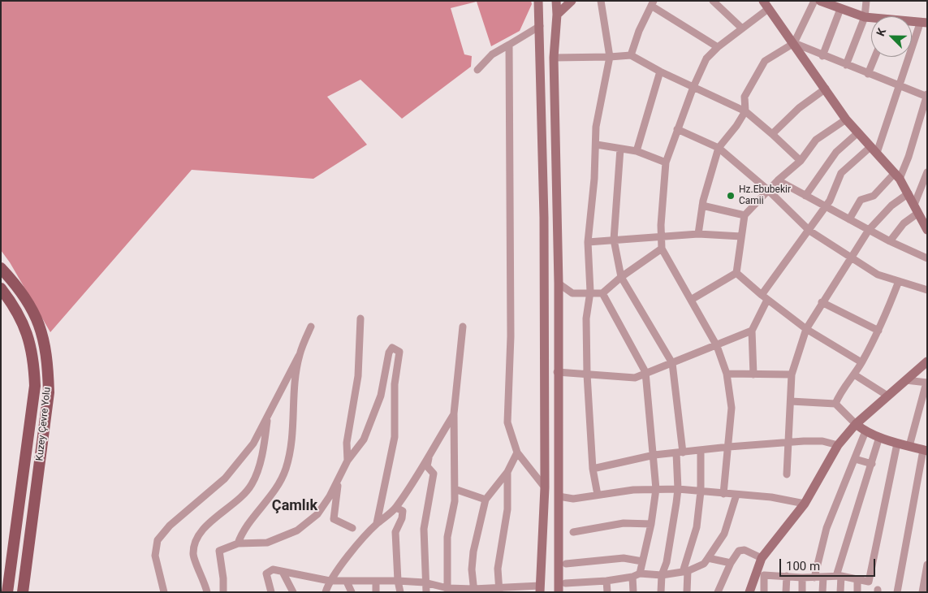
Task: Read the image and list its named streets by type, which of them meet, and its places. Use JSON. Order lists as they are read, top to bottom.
{
  "streets": {
    "main road": ["Kuzey Çevre Yolu"]
  },
  "districts": ["Çamlık"],
  "places": ["Hz.Ebubekir Camii"],
  "scale_bar": "100 m",
  "north": "top left"
}
